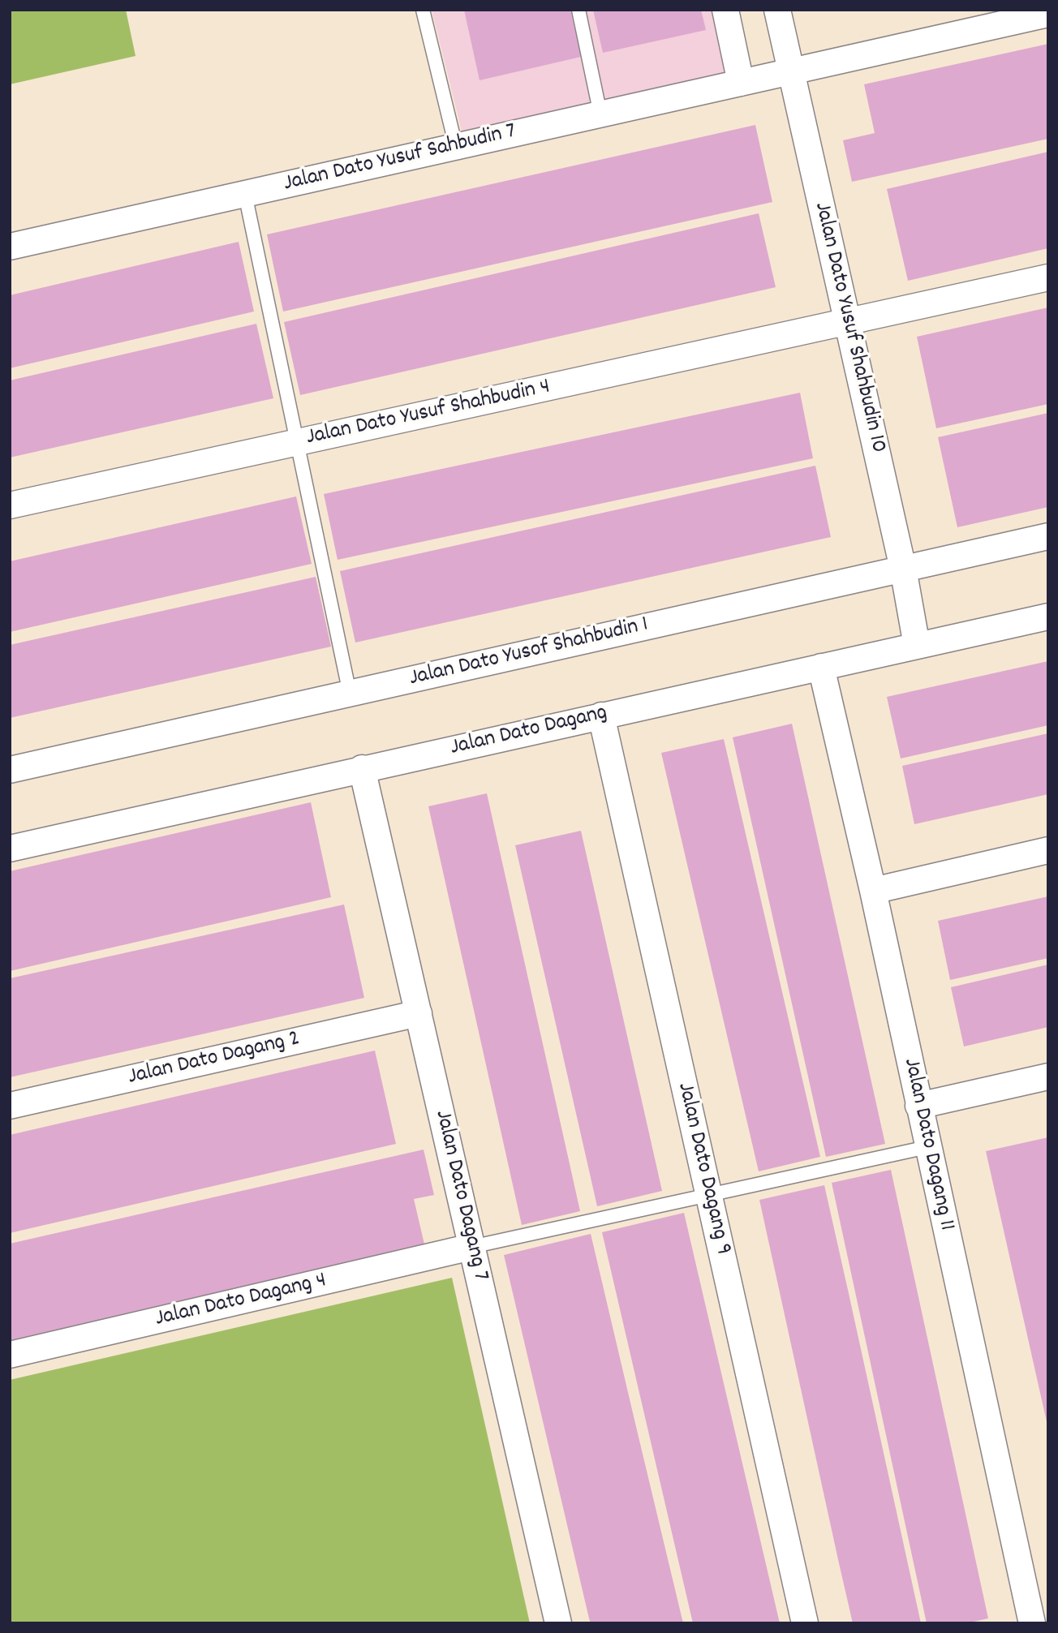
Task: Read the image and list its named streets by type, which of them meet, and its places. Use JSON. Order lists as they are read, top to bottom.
{
  "streets": {
    "street": [
      "Jalan Dato Yusuf Sahbudin 7",
      "Jalan Dato Yusuf Shahbudin 10",
      "Jalan Dato Yusuf Shahbudin 4",
      "Jalan Dato Yusof Shahbudin 1",
      "Jalan Dato Dagang",
      "Jalan Dato Dagang 2",
      "Jalan Dato Dagang 11",
      "Jalan Dato Dagang 9",
      "Jalan Dato Dagang 7",
      "Jalan Dato Dagang 4"
    ]
  },
  "crossings": [
    ["Jalan Dato Yusuf Sahbudin 7", "Jalan Dato Yusuf Shahbudin 10"],
    ["Jalan Dato Yusuf Shahbudin 10", "Jalan Dato Yusuf Shahbudin 4"],
    ["Jalan Dato Yusuf Shahbudin 10", "Jalan Dato Yusof Shahbudin 1"],
    ["Jalan Dato Yusuf Shahbudin 10", "Jalan Dato Dagang"],
    ["Jalan Dato Dagang", "Jalan Dato Dagang 11"],
    ["Jalan Dato Dagang", "Jalan Dato Dagang 9"],
    ["Jalan Dato Dagang", "Jalan Dato Dagang 7"],
    ["Jalan Dato Dagang 2", "Jalan Dato Dagang 7"],
    ["Jalan Dato Dagang 7", "Jalan Dato Dagang 4"]
  ]
}
